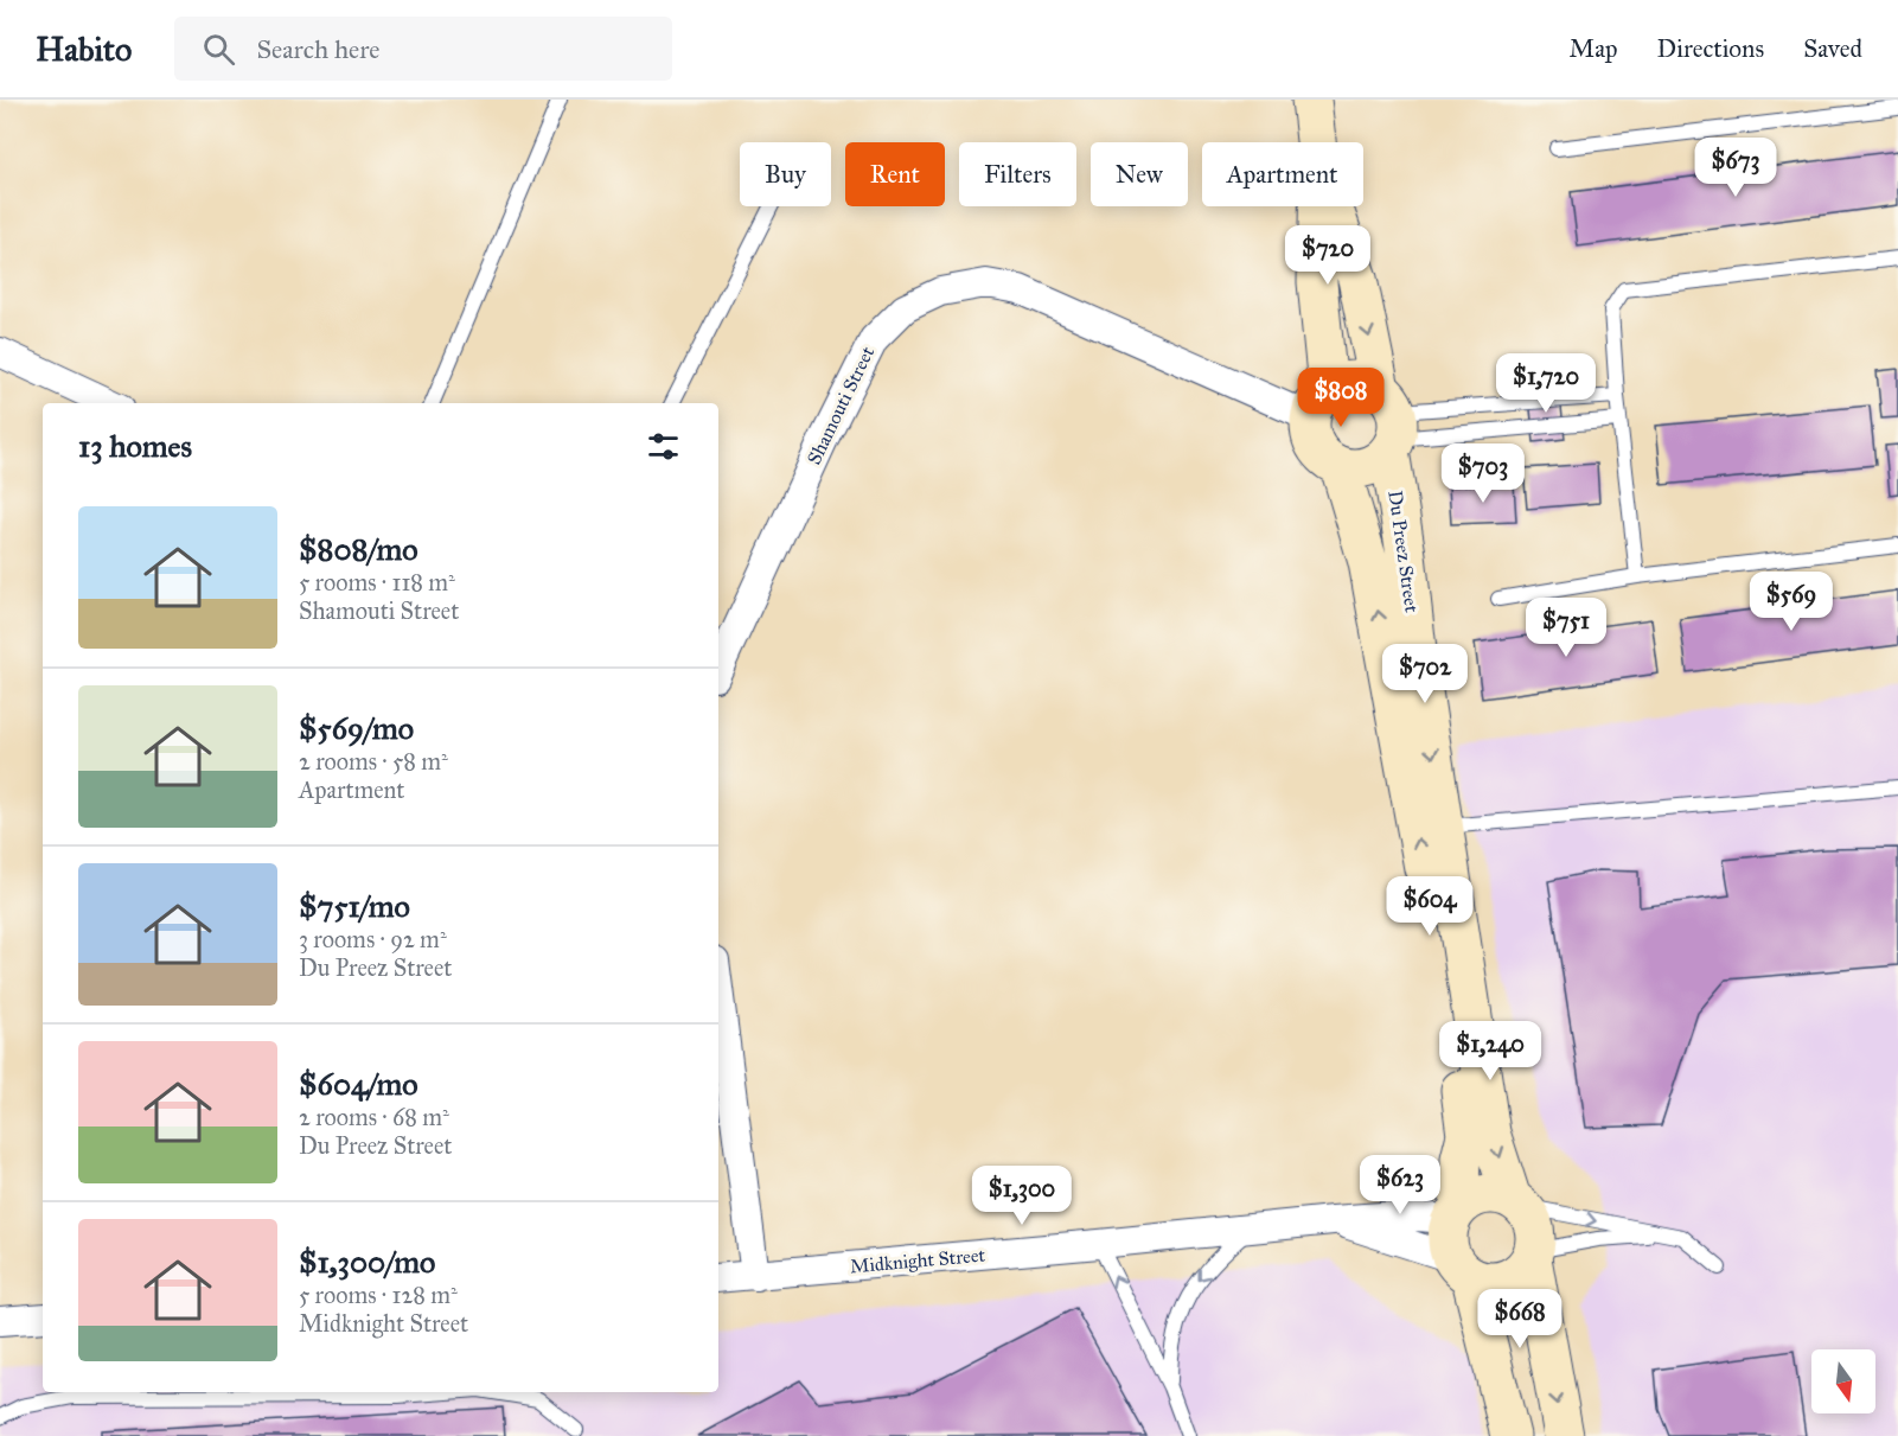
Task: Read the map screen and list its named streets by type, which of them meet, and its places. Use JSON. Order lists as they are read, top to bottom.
{
  "streets": {
    "street": ["Shamouti Street", "Du Preez Street", "Midknight Street"]
  },
  "crossings": [
    ["Shamouti Street", "Du Preez Street"],
    ["Du Preez Street", "Midknight Street"]
  ],
  "north": "bottom",
  "page": {
    "header": "Habito",
    "search": "Search here",
    "nav": ["Map", "Directions", "Saved"],
    "price": [
      "$673",
      "$720",
      "$1,720",
      "$808",
      "$703",
      "$569",
      "$751",
      "$702",
      "$604",
      "$1,240",
      "$623",
      "$1,300",
      "$668"
    ],
    "chip": [
      "Buy",
      "Rent",
      "Filters",
      "New",
      "Apartment"
    ],
    "heading": "13 homes",
    "list": [
      {
        "name": "$808/mo",
        "note": "5 rooms · 118 m² · Shamouti Street"
      },
      {
        "name": "$569/mo",
        "note": "2 rooms · 58 m² · Apartment"
      },
      {
        "name": "$751/mo",
        "note": "3 rooms · 92 m² · Du Preez Street"
      },
      {
        "name": "$604/mo",
        "note": "2 rooms · 68 m² · Du Preez Street"
      },
      {
        "name": "$1,300/mo",
        "note": "5 rooms · 128 m² · Midknight Street"
      }
    ]
  }
}
